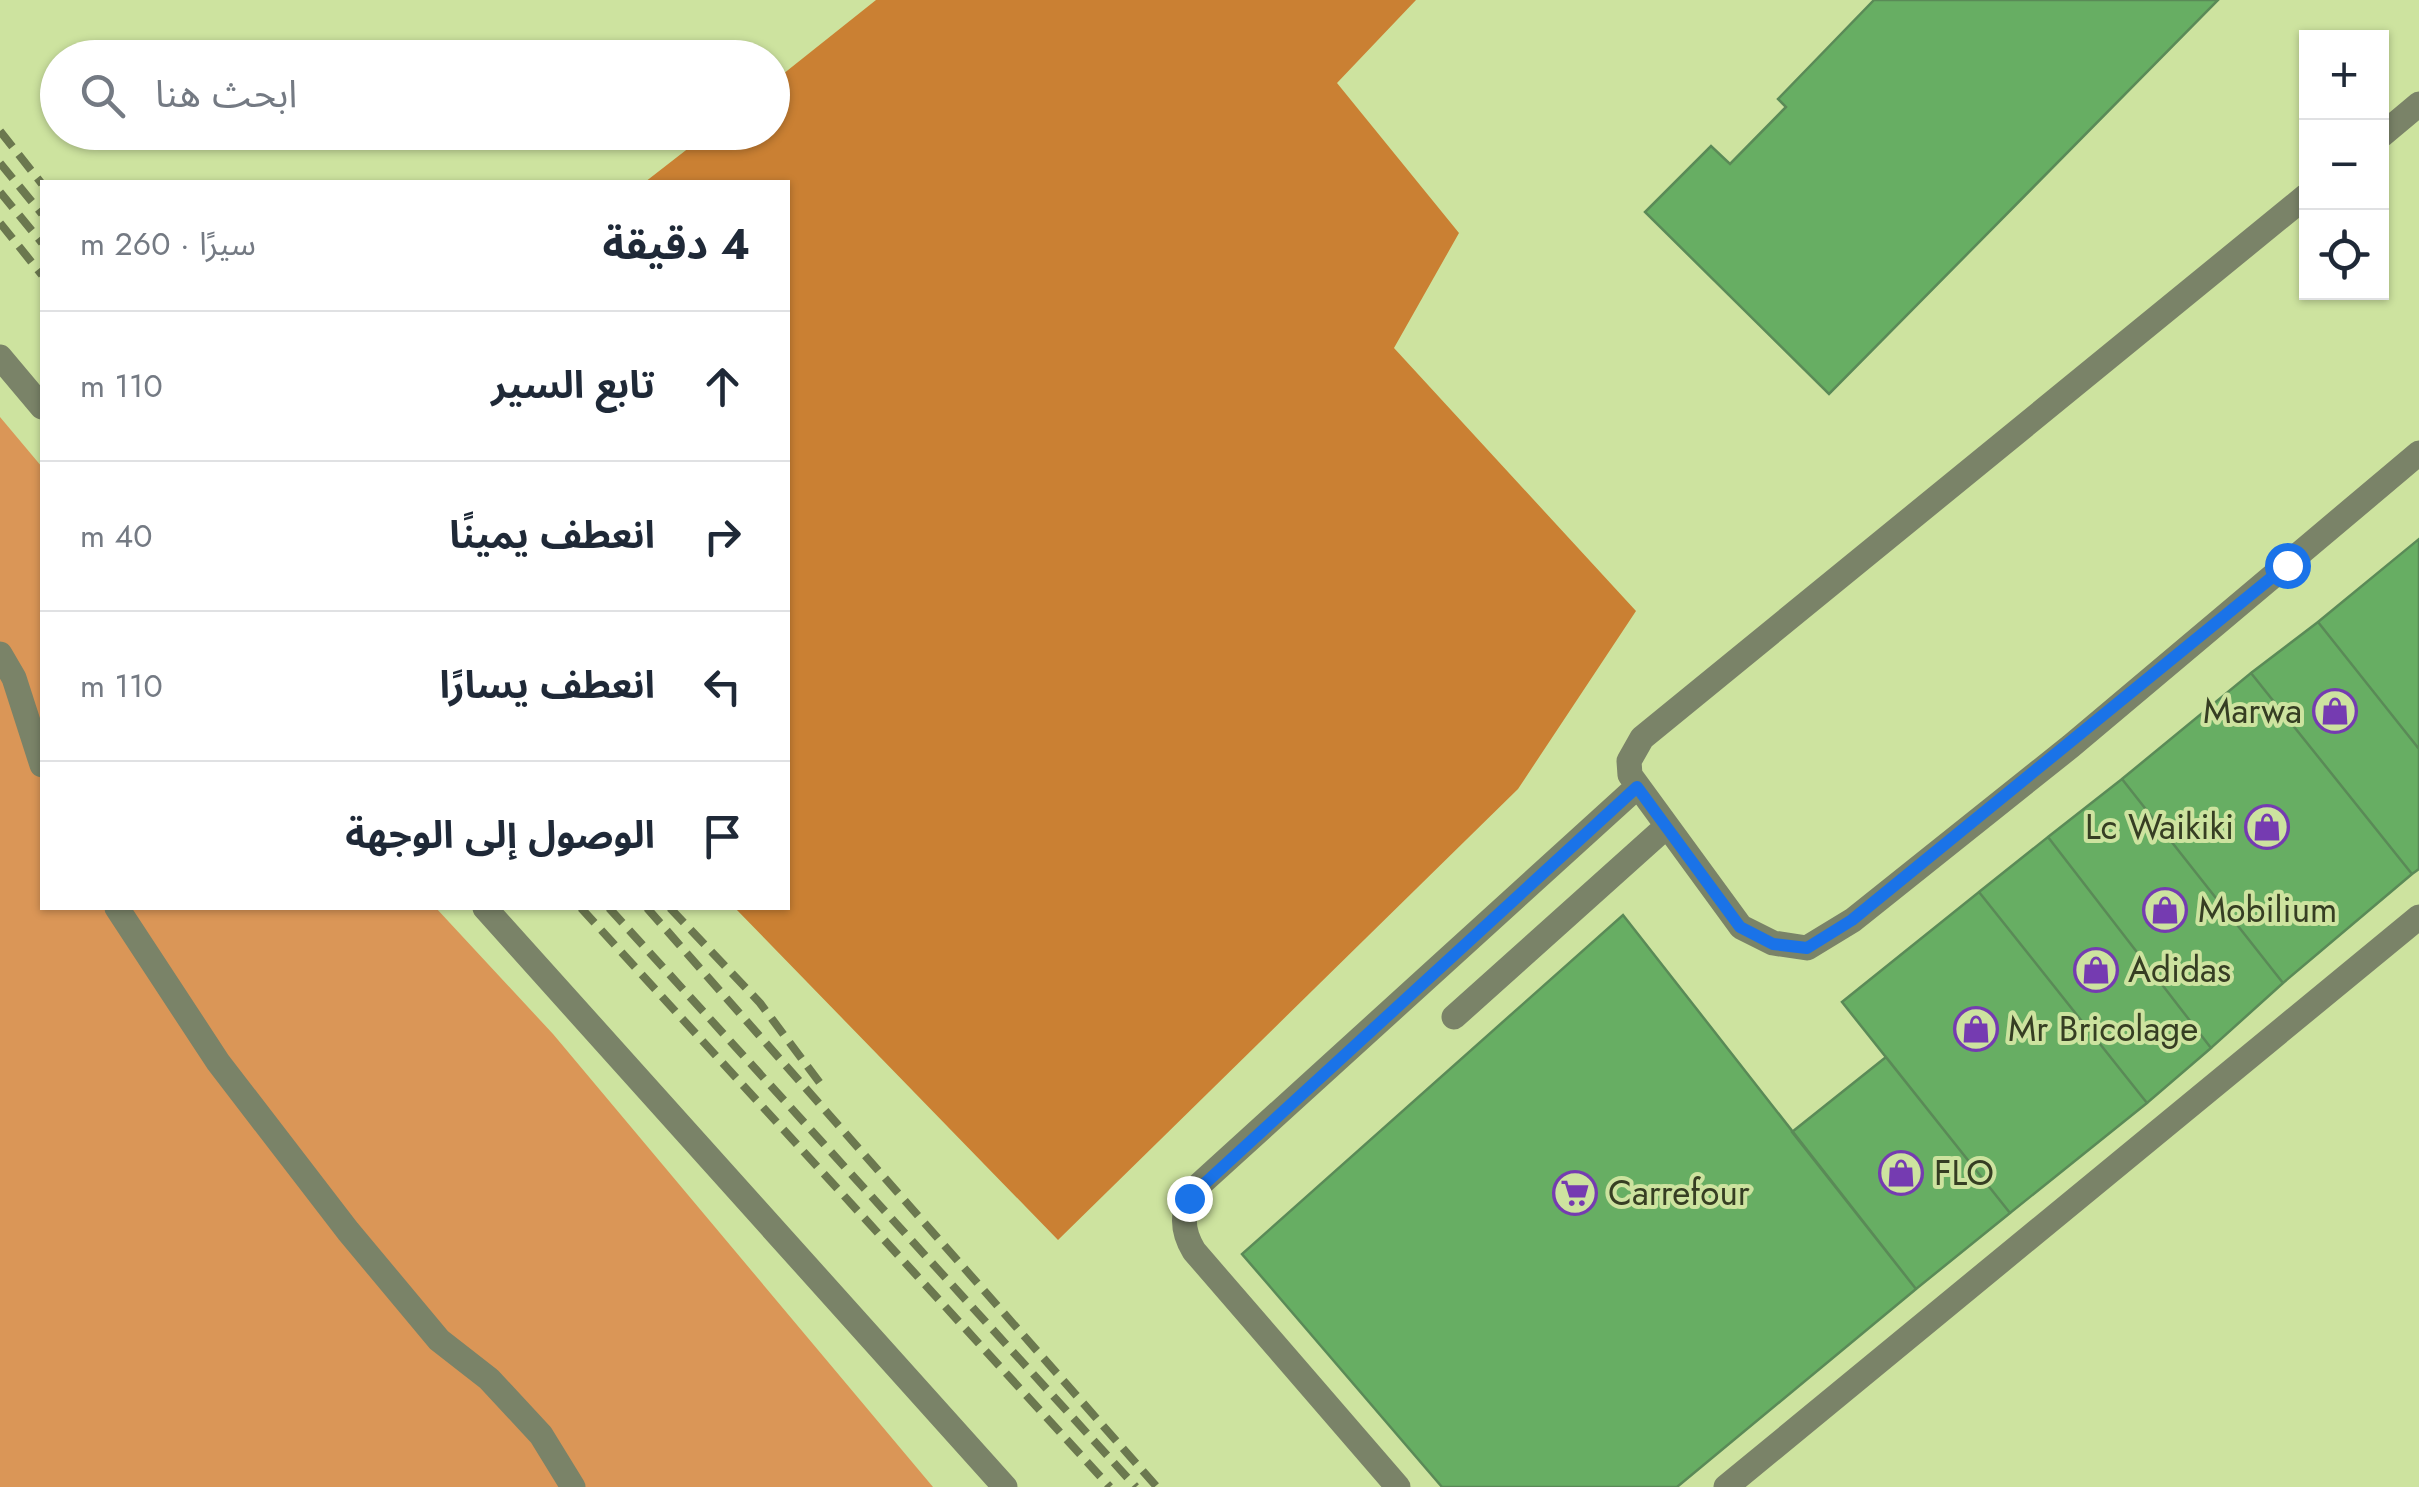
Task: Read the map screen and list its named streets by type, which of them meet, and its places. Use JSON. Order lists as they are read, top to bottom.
{
  "places": {
    "shop": [
      "Marwa",
      "Lc Waikiki",
      "Mobilium",
      "Adidas",
      "Mr Bricolage",
      "FLO"
    ],
    "supermarket": ["Carrefour"]
  },
  "page": {
    "map_buttons": ["+", "−"],
    "search": "ابحث هنا",
    "heading": ["4 دقيقة", "سيرًا · 260 m"],
    "list": [
      ["تابع السير", "110 m"],
      ["انعطف يمينًا", "40 m"],
      ["انعطف يسارًا", "110 m"],
      "الوصول إلى الوجهة"
    ]
  }
}
